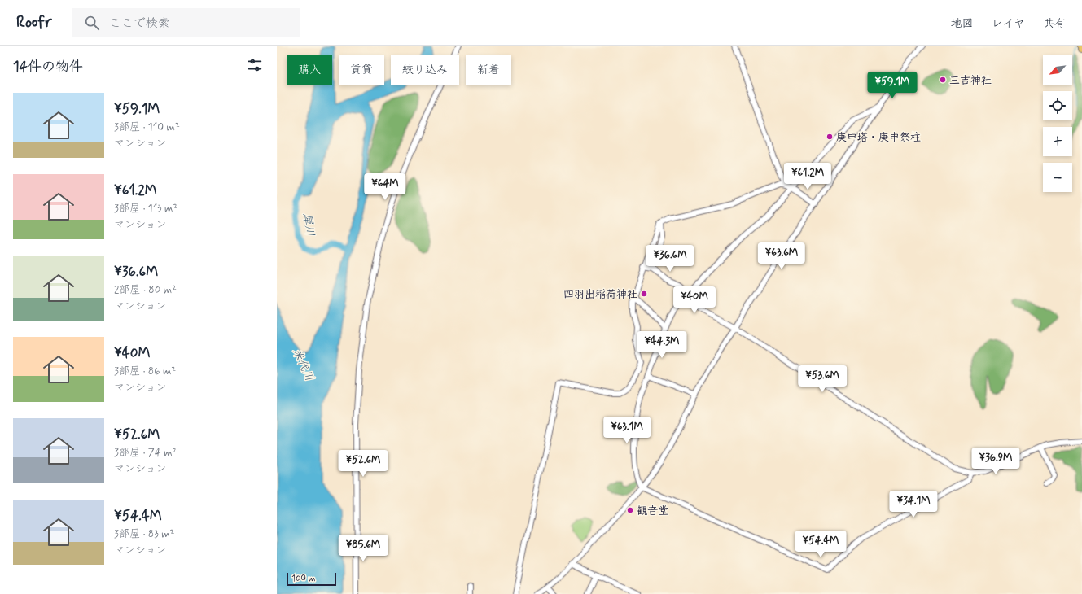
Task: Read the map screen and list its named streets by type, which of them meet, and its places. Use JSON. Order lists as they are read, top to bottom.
{
  "water": ["犀川", "米代川"],
  "places": [
    "三吉神社",
    "庚申塔・庚申祭柱",
    "四羽出稲荷神社",
    "観音堂"
  ],
  "scale_bar": "100 m",
  "north": "bottom left",
  "page": {
    "header": "Roofr",
    "search": "ここで検索",
    "nav": ["地図", "レイヤ", "共有"],
    "heading": "14件の物件",
    "map_buttons": ["+", "−"],
    "chip": [
      "購入",
      "賃貸",
      "絞り込み",
      "新着"
    ],
    "price": [
      "¥59.1M",
      "¥61.2M",
      "¥64M",
      "¥63.6M",
      "¥36.6M",
      "¥40M",
      "¥44.3M",
      "¥53.6M",
      "¥63.1M",
      "¥36.9M",
      "¥52.6M",
      "¥34.1M",
      "¥54.4M",
      "¥85.6M"
    ],
    "list": [
      {
        "name": "¥59.1M",
        "note": "3部屋 · 110 m² · マンション"
      },
      {
        "name": "¥61.2M",
        "note": "3部屋 · 113 m² · マンション"
      },
      {
        "name": "¥36.6M",
        "note": "2部屋 · 80 m² · マンション"
      },
      {
        "name": "¥40M",
        "note": "3部屋 · 86 m² · マンション"
      },
      {
        "name": "¥52.6M",
        "note": "3部屋 · 74 m² · マンション"
      },
      {
        "name": "¥54.4M",
        "note": "3部屋 · 83 m² · マンション"
      }
    ],
    "scale": "100 m"
  }
}
